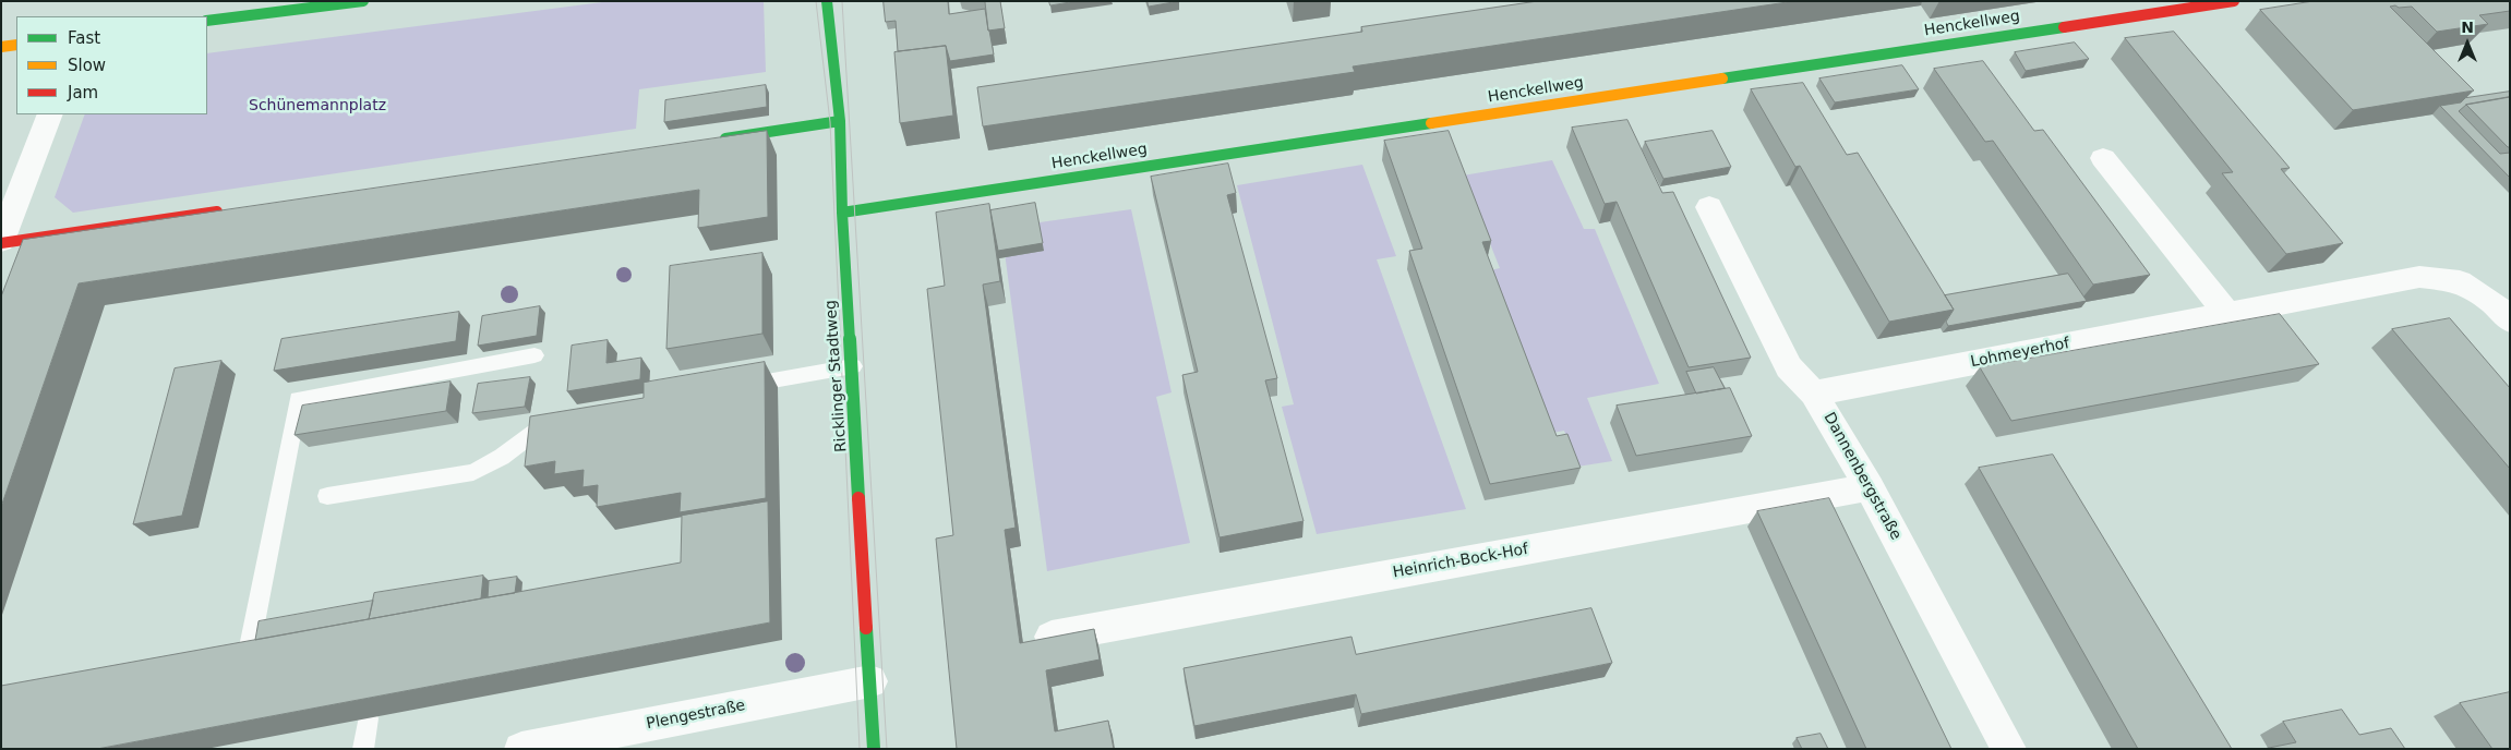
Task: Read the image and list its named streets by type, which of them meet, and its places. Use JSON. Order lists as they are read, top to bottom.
{
  "streets": {
    "street": [
      "Henckellweg",
      "Lohmeyerhof",
      "Ricklinger Stadtweg",
      "Dannenbergstraße",
      "Heinrich-Bock-Hof",
      "Plengestraße"
    ]
  },
  "crossings": [
    ["Henckellweg", "Ricklinger Stadtweg"],
    ["Lohmeyerhof", "Dannenbergstraße"],
    ["Ricklinger Stadtweg", "Plengestraße"],
    ["Dannenbergstraße", "Heinrich-Bock-Hof"]
  ],
  "parks": ["Schünemannplatz"],
  "legend": ["Fast", "Slow", "Jam"],
  "north": "top"
}
